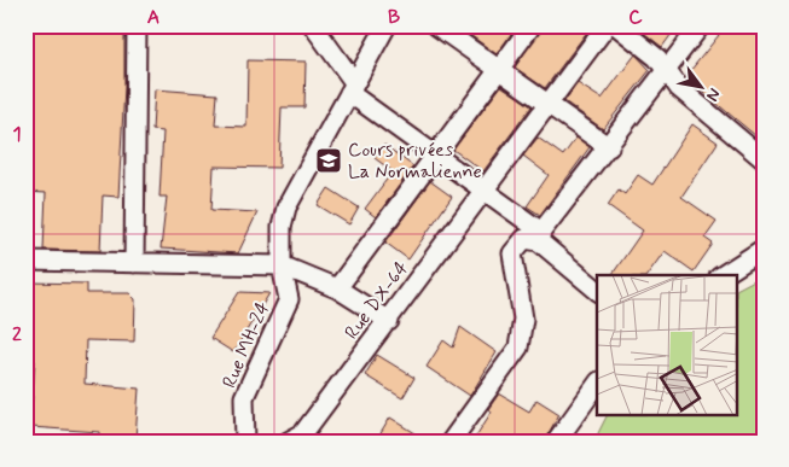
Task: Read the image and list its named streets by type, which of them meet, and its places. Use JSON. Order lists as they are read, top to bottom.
{
  "streets": {
    "street": ["Rue DX-64", "Rue MH-24"]
  },
  "places": {
    "school or university": ["Cours privées La Normalienne"]
  },
  "north": "bottom right",
  "grid": {
    "columns": ["A", "B", "C"],
    "rows": ["1", "2"]
  }
}
